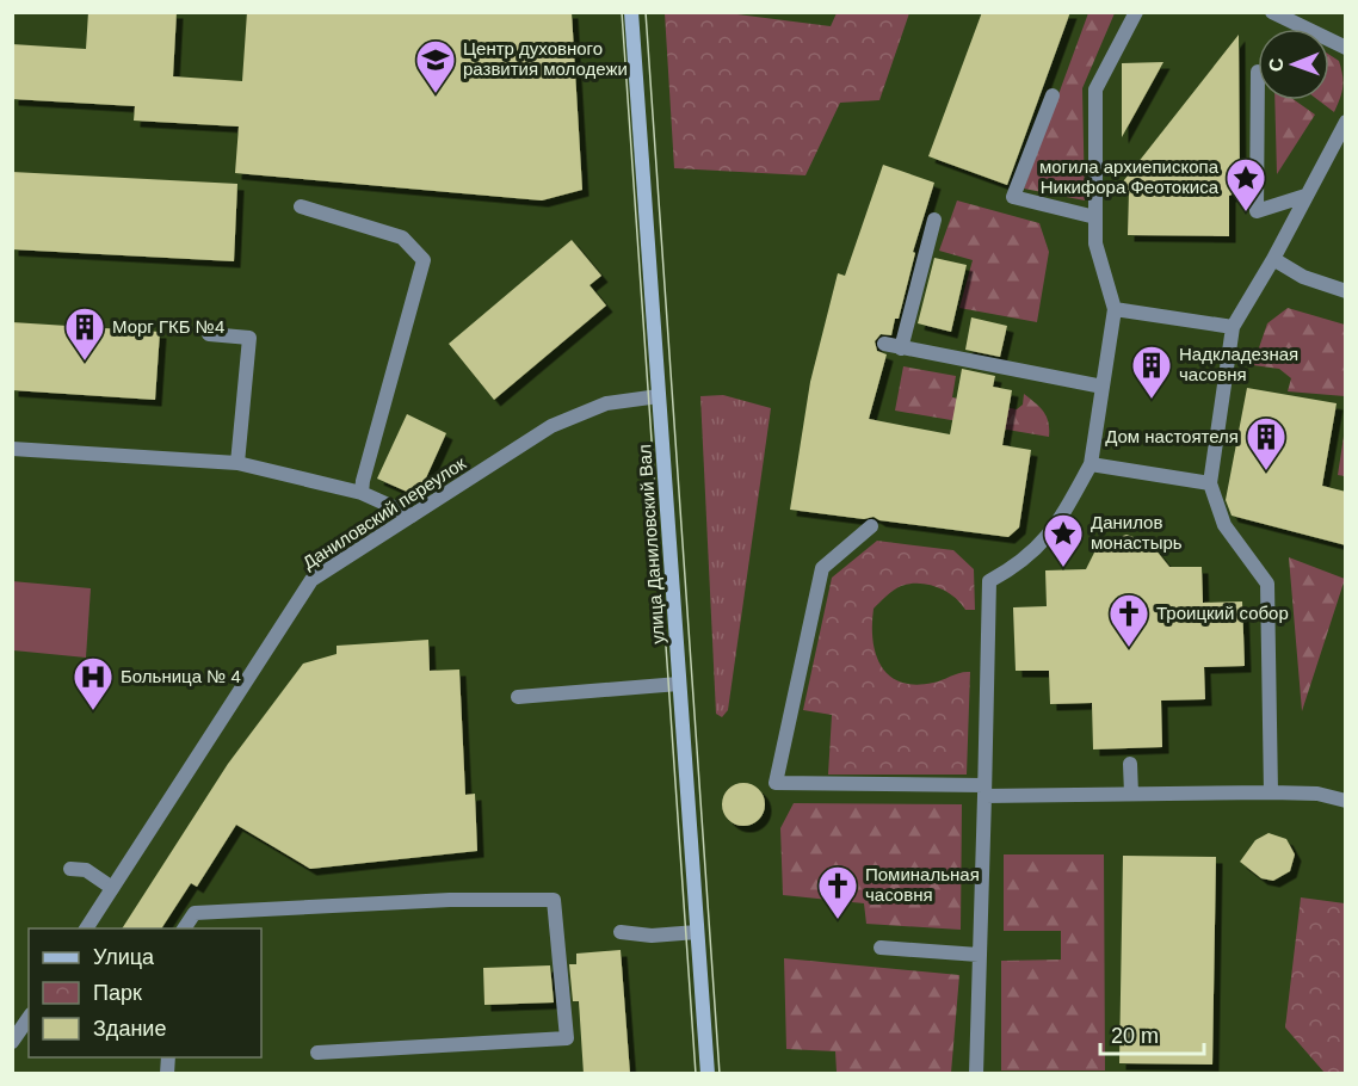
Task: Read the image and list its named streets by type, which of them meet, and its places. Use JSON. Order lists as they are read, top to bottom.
{
  "streets": {
    "main road": ["улица Даниловский Вал"],
    "street": ["Даниловский переулок"]
  },
  "crossings": [
    ["Даниловский переулок", "улица Даниловский Вал"]
  ],
  "places": {
    "school or university": ["Центр духовного развития молодежи"],
    "place": ["могила архиепископа Никифора Феотокиса", "Данилов монастырь"],
    "building": ["Морг ГКБ №4", "Надкладезная часовня", "Дом настоятеля"],
    "church": ["Троицкий собор", "Поминальная часовня"],
    "hospital": ["Больница № 4"]
  },
  "legend": ["Улица", "Парк", "Здание"],
  "scale_bar": "20 m",
  "north": "left"
}
